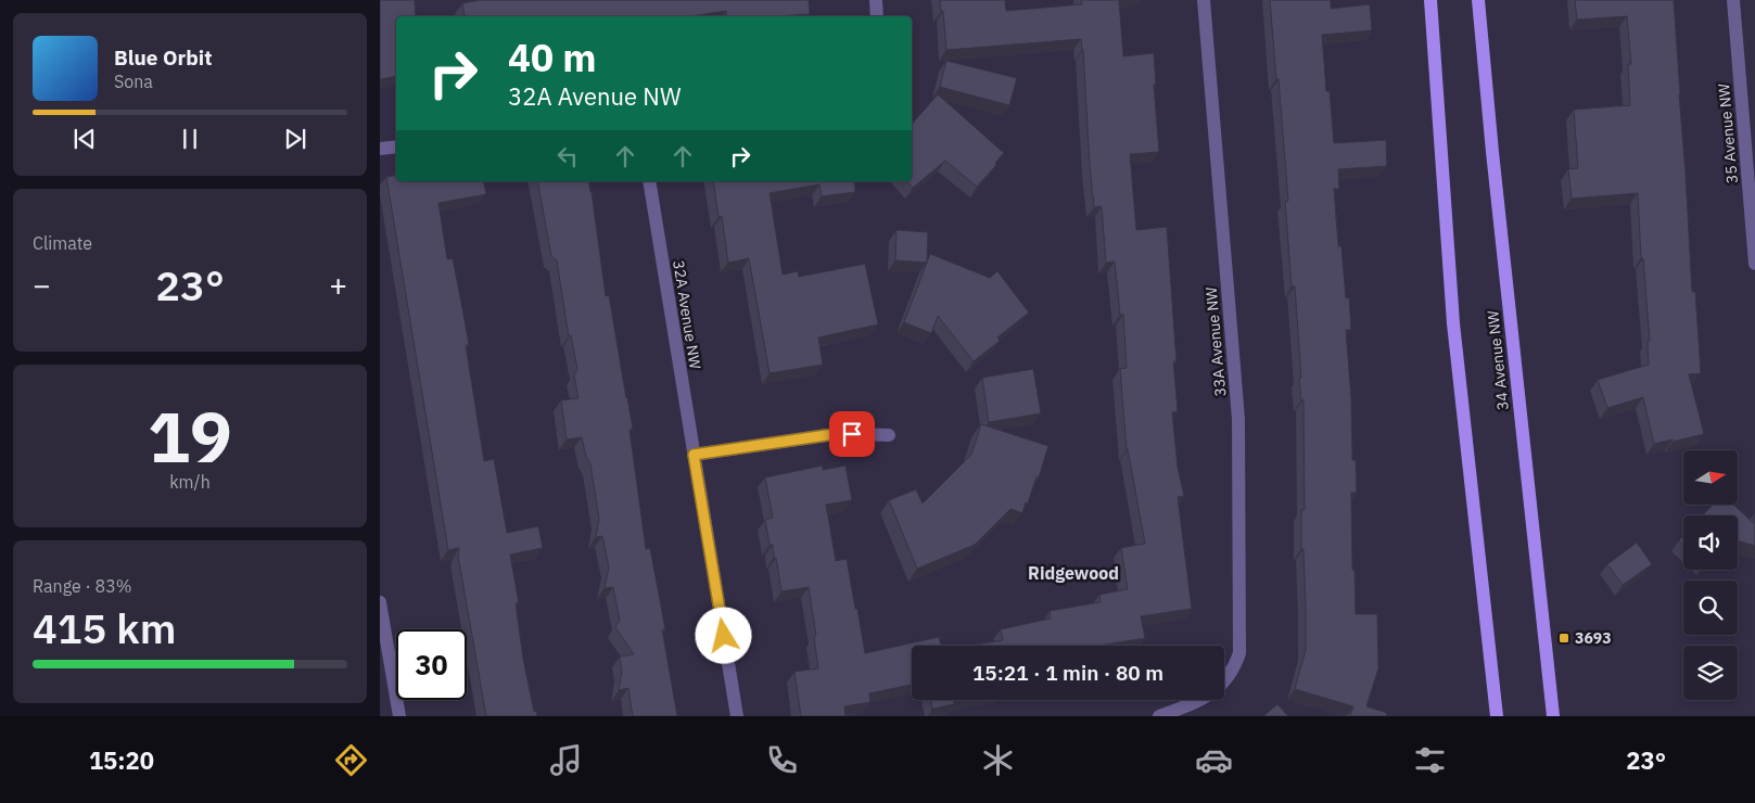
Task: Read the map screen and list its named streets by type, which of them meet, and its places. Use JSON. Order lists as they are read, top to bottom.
{
  "streets": {
    "main road": ["34 Avenue NW"],
    "street": ["35 Avenue NW", "32A Avenue NW", "33A Avenue NW"]
  },
  "districts": ["Ridgewood"],
  "places": {
    "transit": ["3693"]
  },
  "north": "right",
  "page": {
    "turn": ["40 m", "32A Avenue NW"],
    "song": ["Blue Orbit", "Sona"],
    "tile": [
      "Climate",
      ["19", "km/h"],
      ["Range · 83%", "415 km"]
    ],
    "heat": ["−", "23°", "+"],
    "limit": "30",
    "trip": "15:21 · 1 min · 80 m",
    "tabs": ["15:20", "23°"]
  }
}
